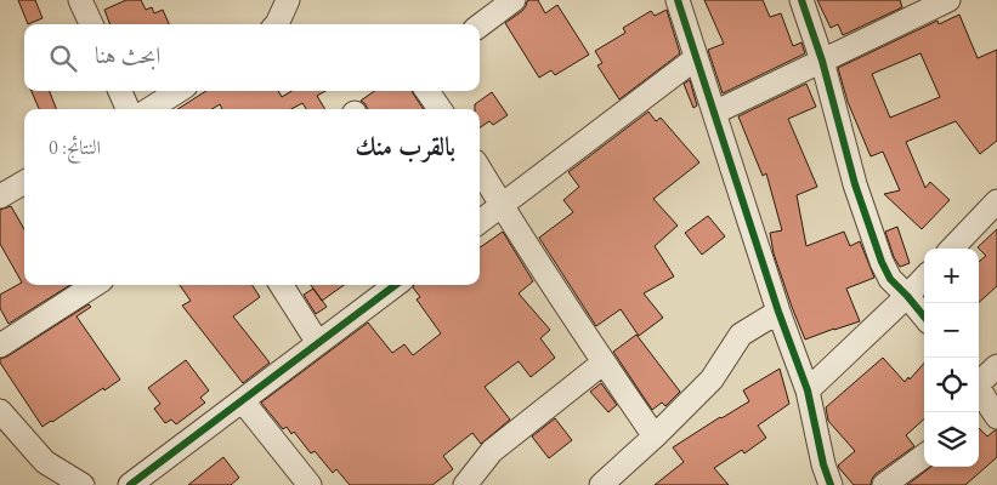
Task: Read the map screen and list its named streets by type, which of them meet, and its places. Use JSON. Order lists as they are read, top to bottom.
{
  "page": {
    "search": "ابحث هنا",
    "heading": ["بالقرب منك", "النتائج: 0"],
    "map_buttons": ["+", "−"]
  }
}
